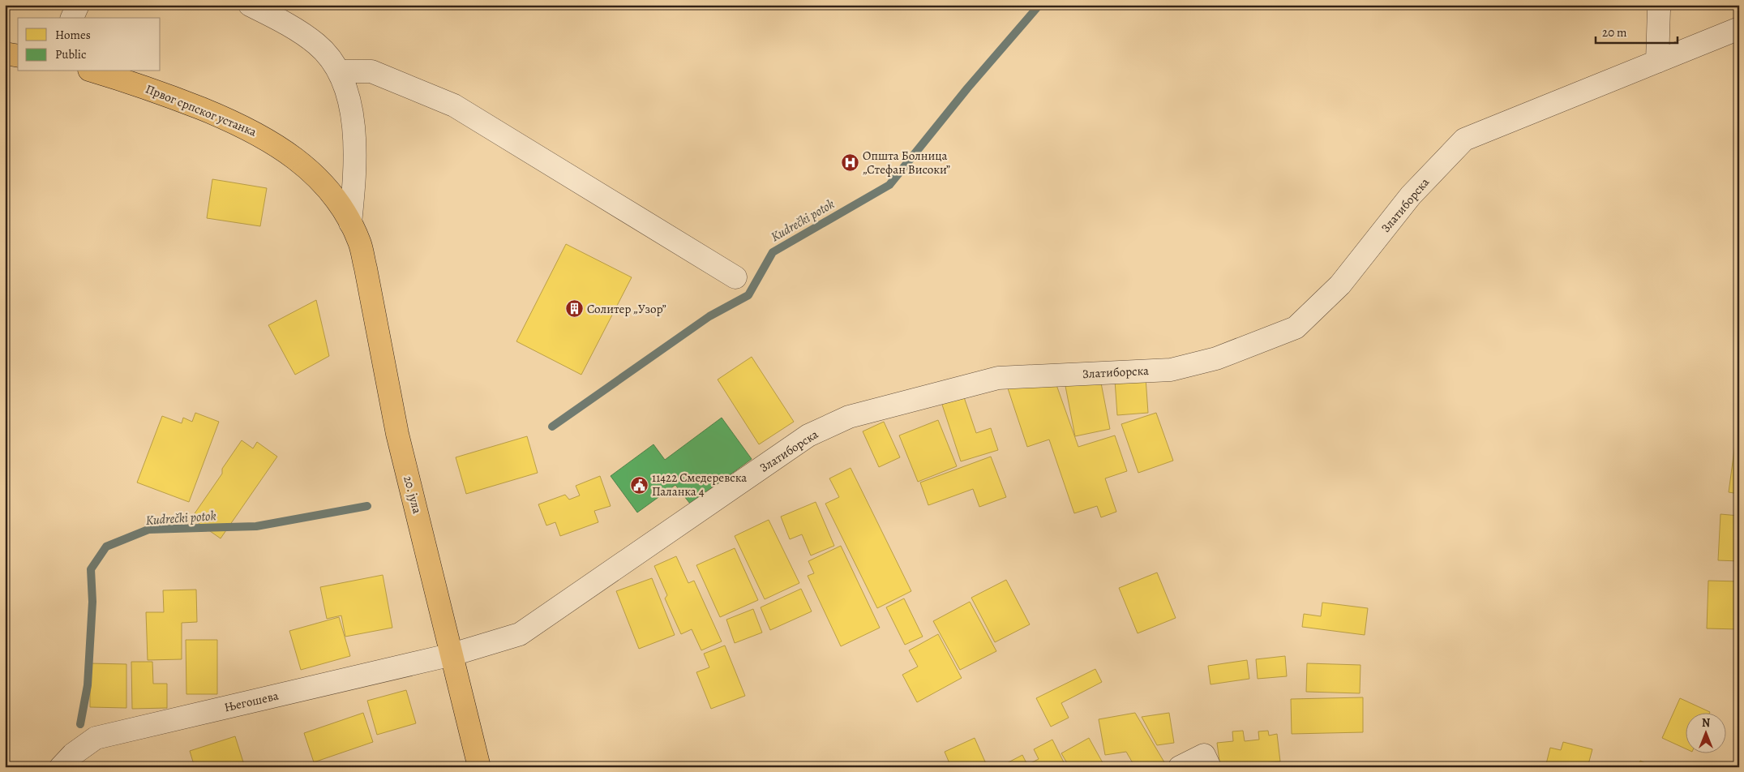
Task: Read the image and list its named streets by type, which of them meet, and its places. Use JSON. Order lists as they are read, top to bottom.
{
  "streets": {
    "main road": ["Првог српског устанка", "20. јула"],
    "street": ["Златиборска", "Његошева"]
  },
  "crossings": [
    ["Првог српског устанка", "20. јула"],
    ["Златиборска", "20. јула"],
    ["Златиборска", "Његошева"],
    ["20. јула", "Његошева"]
  ],
  "water": ["Kudrečki potok"],
  "places": {
    "hospital": ["Општа Болница „Стефан Високи”"],
    "building": ["Солитер „Узор”"],
    "public building": ["11422 Смедеревска Паланка 4"]
  },
  "legend": ["Homes", "Public"],
  "scale_bar": "20 m",
  "north": "top"
}
